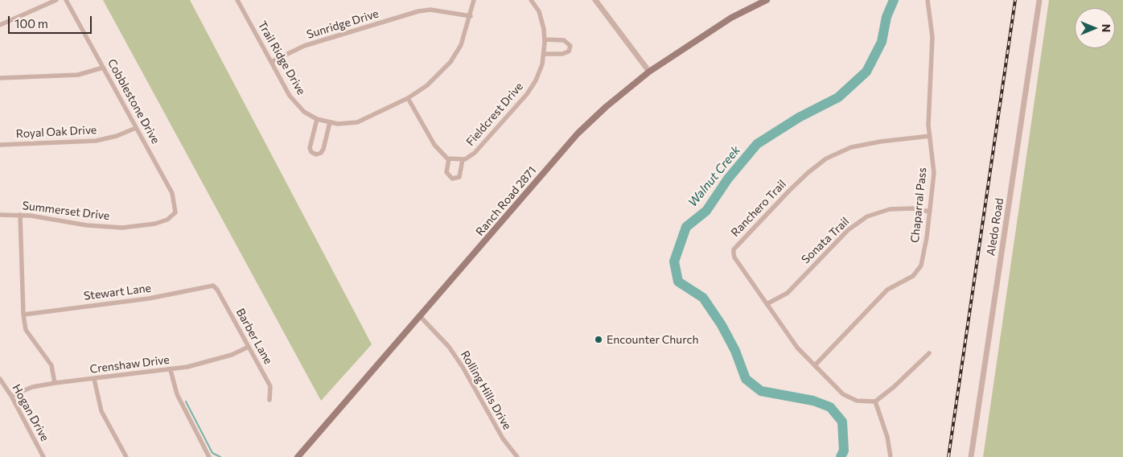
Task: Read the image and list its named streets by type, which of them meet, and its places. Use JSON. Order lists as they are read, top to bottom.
{
  "streets": {
    "main road": ["Ranch Road 2871"],
    "street": [
      "Sunridge Drive",
      "Trail Ridge Drive",
      "Cobblestone Drive",
      "Fieldcrest Drive",
      "Royal Oak Drive",
      "Chaparral Pass",
      "Ranchero Trail",
      "Summerset Drive",
      "Aledo Road",
      "Sonata Trail",
      "Stewart Lane",
      "Barber Lane",
      "Crenshaw Drive",
      "Rolling Hills Drive",
      "Hogan Drive"
    ]
  },
  "crossings": [
    ["Sunridge Drive", "Trail Ridge Drive"],
    ["Cobblestone Drive", "Royal Oak Drive"],
    ["Cobblestone Drive", "Summerset Drive"],
    ["Ranch Road 2871", "Rolling Hills Drive"],
    ["Chaparral Pass", "Ranchero Trail"],
    ["Chaparral Pass", "Sonata Trail"],
    ["Ranchero Trail", "Sonata Trail"],
    ["Stewart Lane", "Barber Lane"],
    ["Barber Lane", "Crenshaw Drive"],
    ["Crenshaw Drive", "Hogan Drive"]
  ],
  "water": ["Walnut Creek"],
  "places": ["Encounter Church"],
  "scale_bar": "100 m",
  "north": "right"
}
